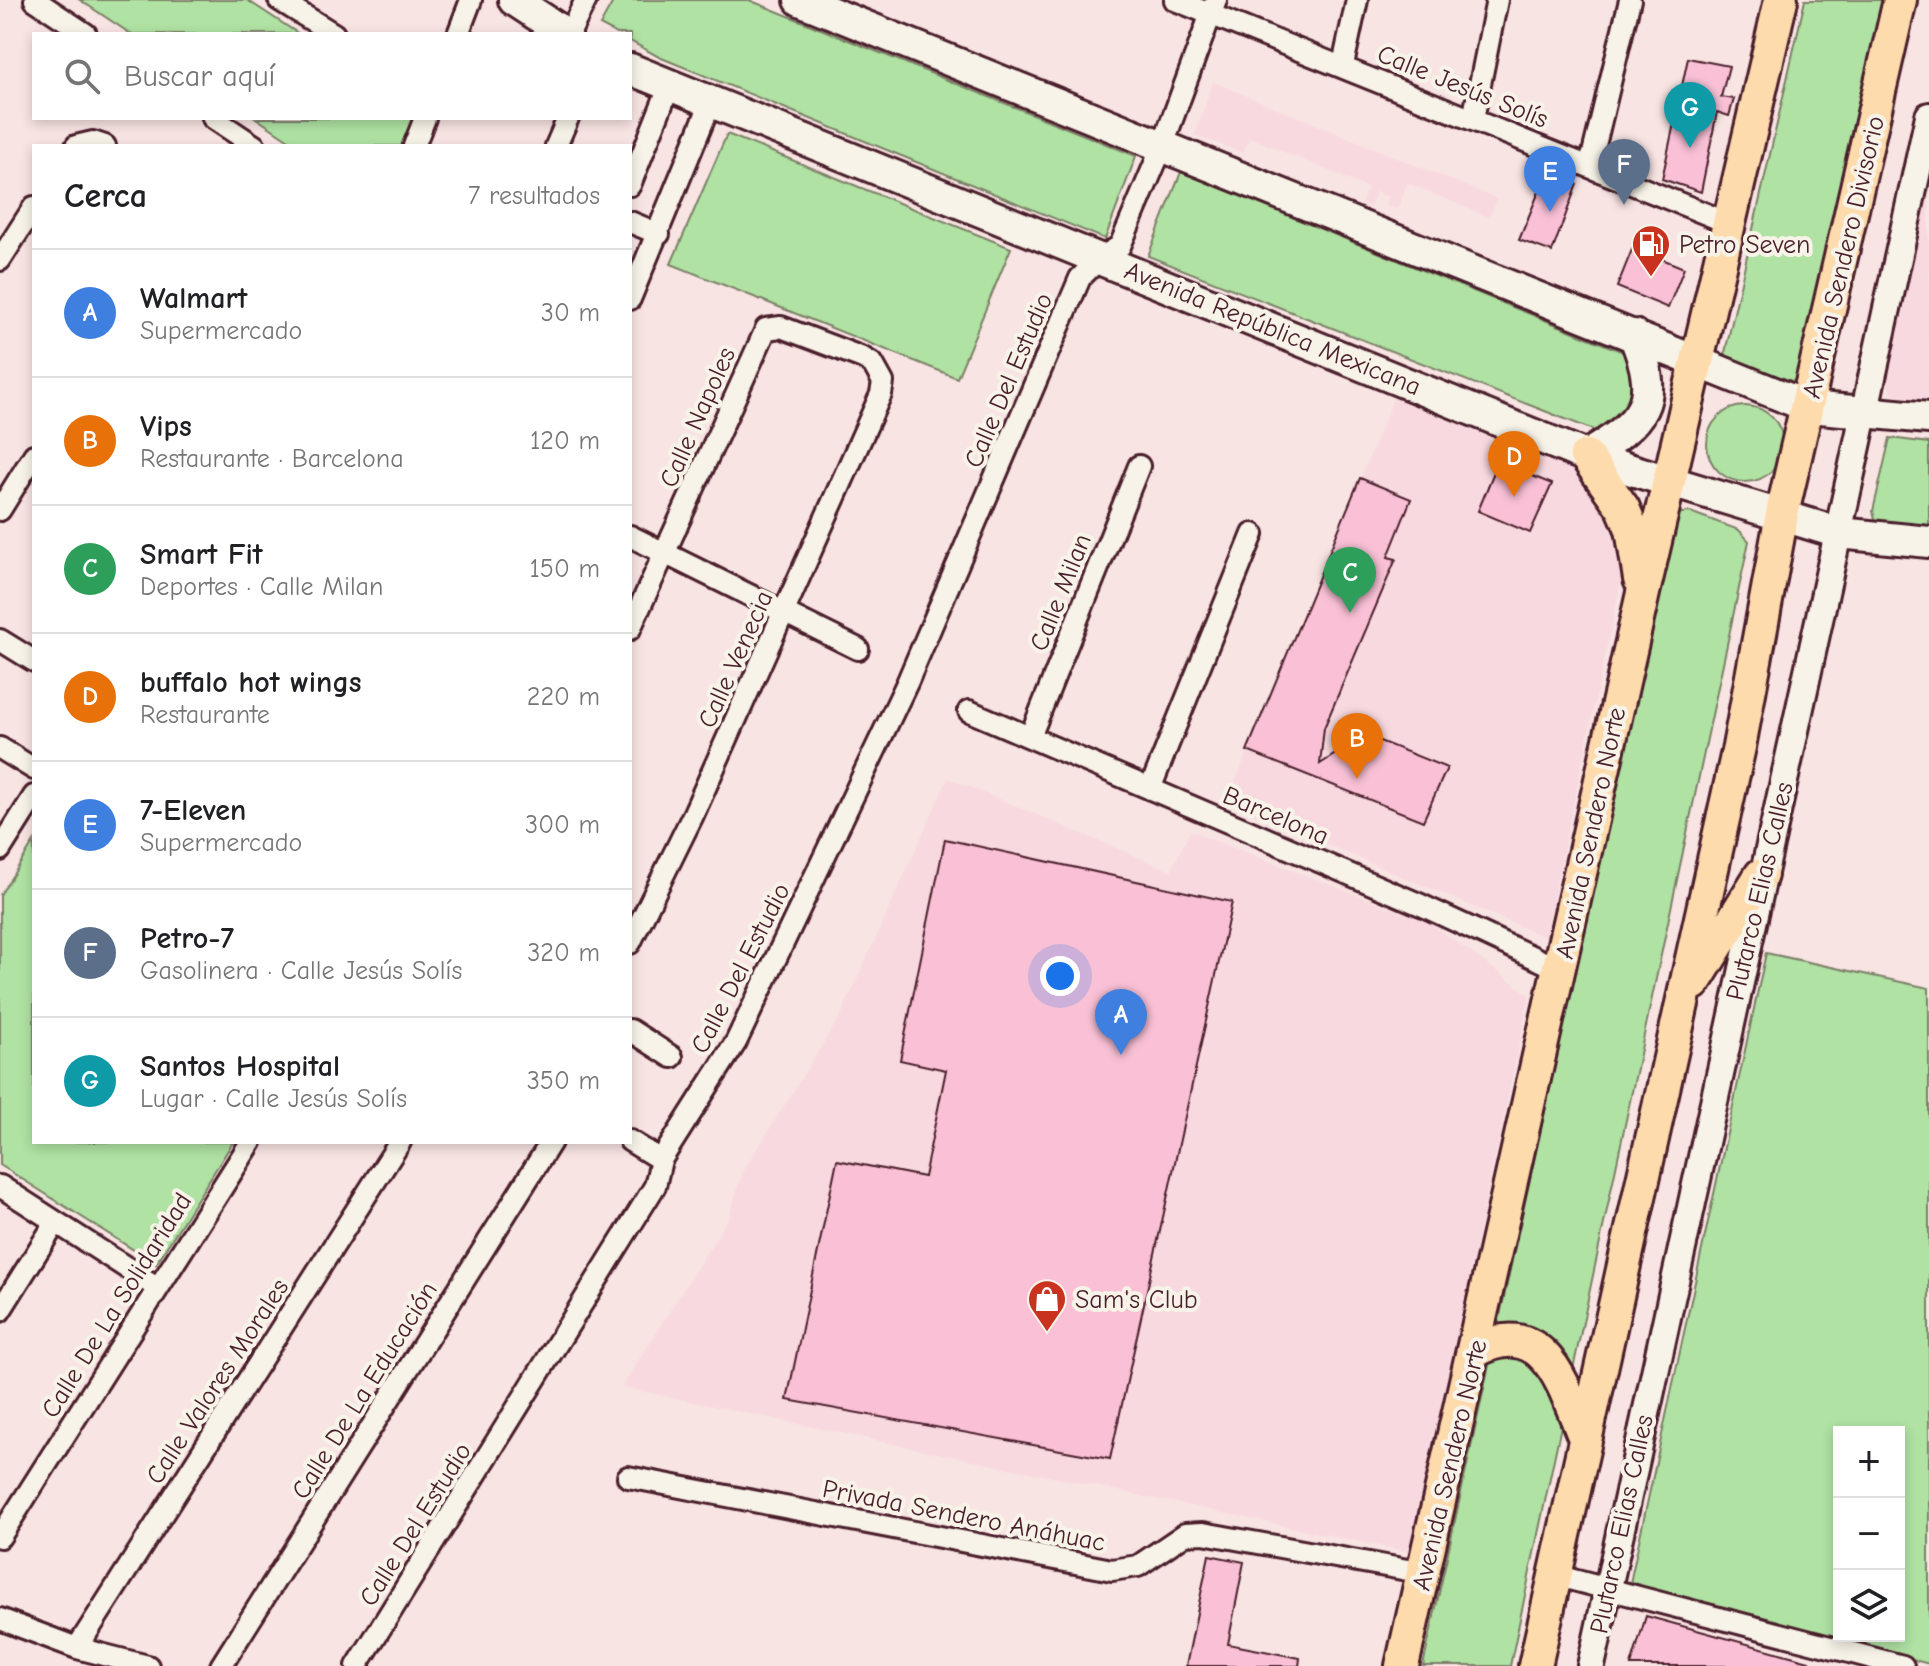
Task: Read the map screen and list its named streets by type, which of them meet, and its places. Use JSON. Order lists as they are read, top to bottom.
{
  "streets": {
    "main road": ["Avenida Sendero Divisorio", "Avenida República Mexicana", "Avenida Sendero Norte"],
    "street": [
      "Calle Jesús Solís",
      "Calle Del Estudio",
      "Calle Napoles",
      "Calle Milan",
      "Calle Venecia",
      "Barcelona",
      "Plutarco Elias Calles",
      "Calle De La Solidaridad",
      "Calle Valores Morales",
      "Calle De La Educación",
      "Privada Sendero Anáhuac"
    ]
  },
  "crossings": [
    ["Calle Jesús Solís", "Calle Del Estudio"],
    ["Calle Jesús Solís", "Avenida Sendero Norte"],
    ["Avenida Sendero Divisorio", "Avenida República Mexicana"],
    ["Avenida República Mexicana", "Calle Del Estudio"],
    ["Avenida República Mexicana", "Avenida Sendero Norte"],
    ["Avenida República Mexicana", "Plutarco Elias Calles"],
    ["Calle Napoles", "Calle Venecia"],
    ["Calle Milan", "Barcelona"],
    ["Barcelona", "Avenida Sendero Norte"],
    ["Avenida Sendero Norte", "Privada Sendero Anáhuac"]
  ],
  "places": {
    "fuel station": ["Petro Seven"],
    "shop": ["Sam's Club"]
  },
  "page": {
    "search": "Buscar aquí",
    "pins": [
      "G",
      "F",
      "E",
      "D",
      "C",
      "B",
      "A"
    ],
    "heading": ["Cerca", "7 resultados"],
    "list": [
      {
        "mark": "A",
        "name": "Walmart",
        "note": "Supermercado",
        "value": "30 m"
      },
      {
        "mark": "B",
        "name": "Vips",
        "note": "Restaurante · Barcelona",
        "value": "120 m"
      },
      {
        "mark": "C",
        "name": "Smart Fit",
        "note": "Deportes · Calle Milan",
        "value": "150 m"
      },
      {
        "mark": "D",
        "name": "buffalo hot wings",
        "note": "Restaurante",
        "value": "220 m"
      },
      {
        "mark": "E",
        "name": "7-Eleven",
        "note": "Supermercado",
        "value": "300 m"
      },
      {
        "mark": "F",
        "name": "Petro-7",
        "note": "Gasolinera · Calle Jesús Solís",
        "value": "320 m"
      },
      {
        "mark": "G",
        "name": "Santos Hospital",
        "note": "Lugar · Calle Jesús Solís",
        "value": "350 m"
      }
    ],
    "map_buttons": ["+", "−"]
  }
}
